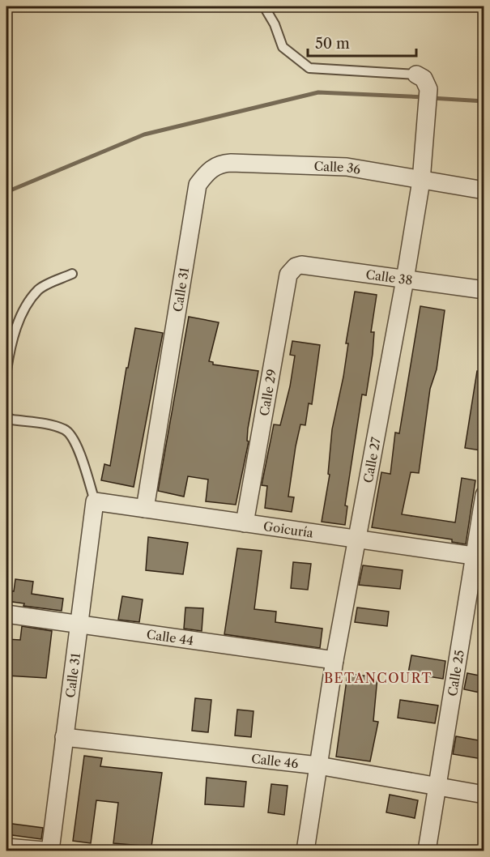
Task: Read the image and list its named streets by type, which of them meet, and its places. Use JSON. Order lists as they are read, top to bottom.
{
  "streets": {
    "street": [
      "Calle 36",
      "Calle 38",
      "Calle 31",
      "Calle 29",
      "Calle 27",
      "Goicuría",
      "Calle 44",
      "Calle 25",
      "Calle 46"
    ]
  },
  "crossings": [
    ["Calle 36", "Calle 31"],
    ["Calle 36", "Calle 27"],
    ["Calle 38", "Calle 29"],
    ["Calle 38", "Calle 27"],
    ["Calle 31", "Goicuría"],
    ["Calle 31", "Calle 44"],
    ["Calle 31", "Calle 46"],
    ["Calle 29", "Goicuría"],
    ["Calle 27", "Goicuría"],
    ["Calle 27", "Calle 44"],
    ["Calle 27", "Calle 46"],
    ["Goicuría", "Calle 25"],
    ["Calle 25", "Calle 46"]
  ],
  "districts": ["BETANCOURT"],
  "scale_bar": "50 m"
}
